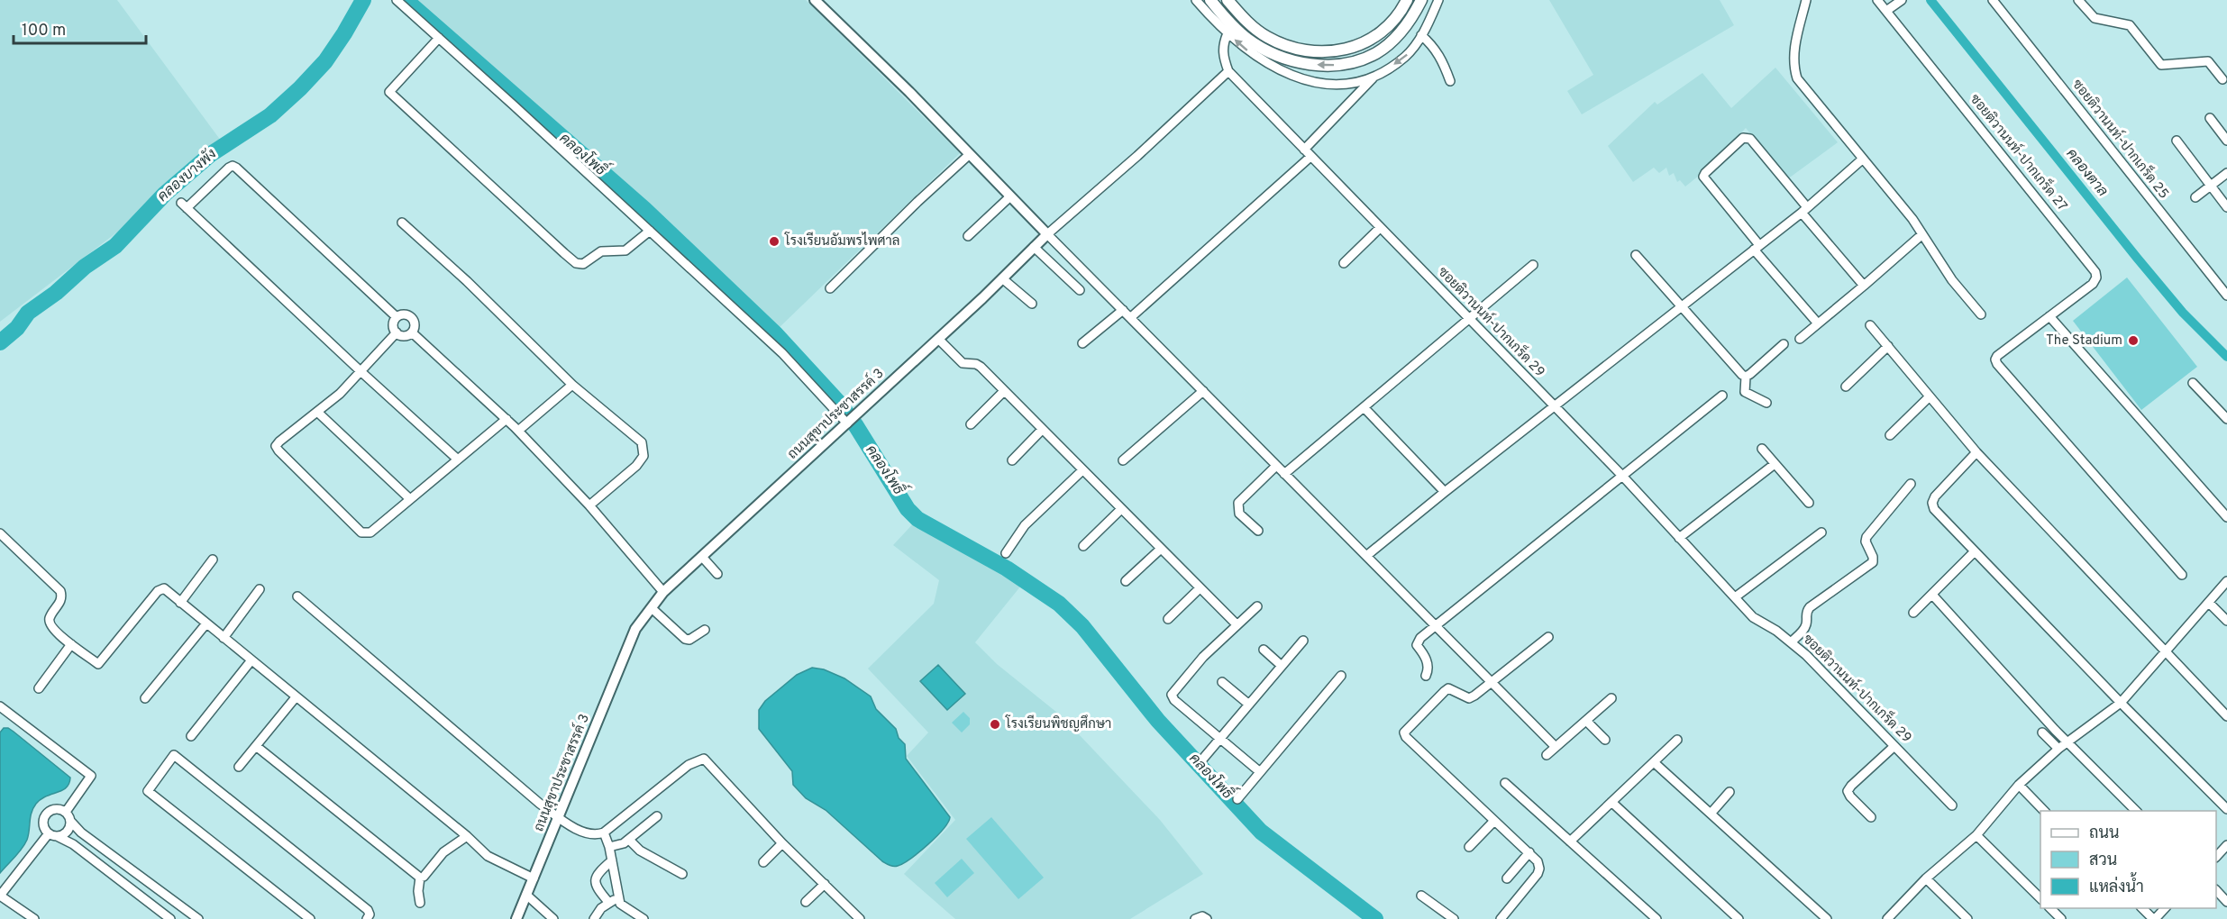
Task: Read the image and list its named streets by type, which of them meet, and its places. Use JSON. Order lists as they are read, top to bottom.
{
  "streets": {
    "street": [
      "ซอยติวานนท์-ปากเกร็ด 25",
      "ซอยติวานนท์-ปากเกร็ด 27",
      "ซอยติวานนท์-ปากเกร็ด 29",
      "ถนนสุขาประชาสรรค์ 3"
    ]
  },
  "water": ["คลองโพธิ์", "คลองตาล", "คลองบางพัง"],
  "places": ["โรงเรียนอัมพรไพศาล", "The Stadium", "โรงเรียนพิชญศึกษา"],
  "legend": ["ถนน", "สวน", "แหล่งน้ำ"],
  "scale_bar": "100 m"
}
